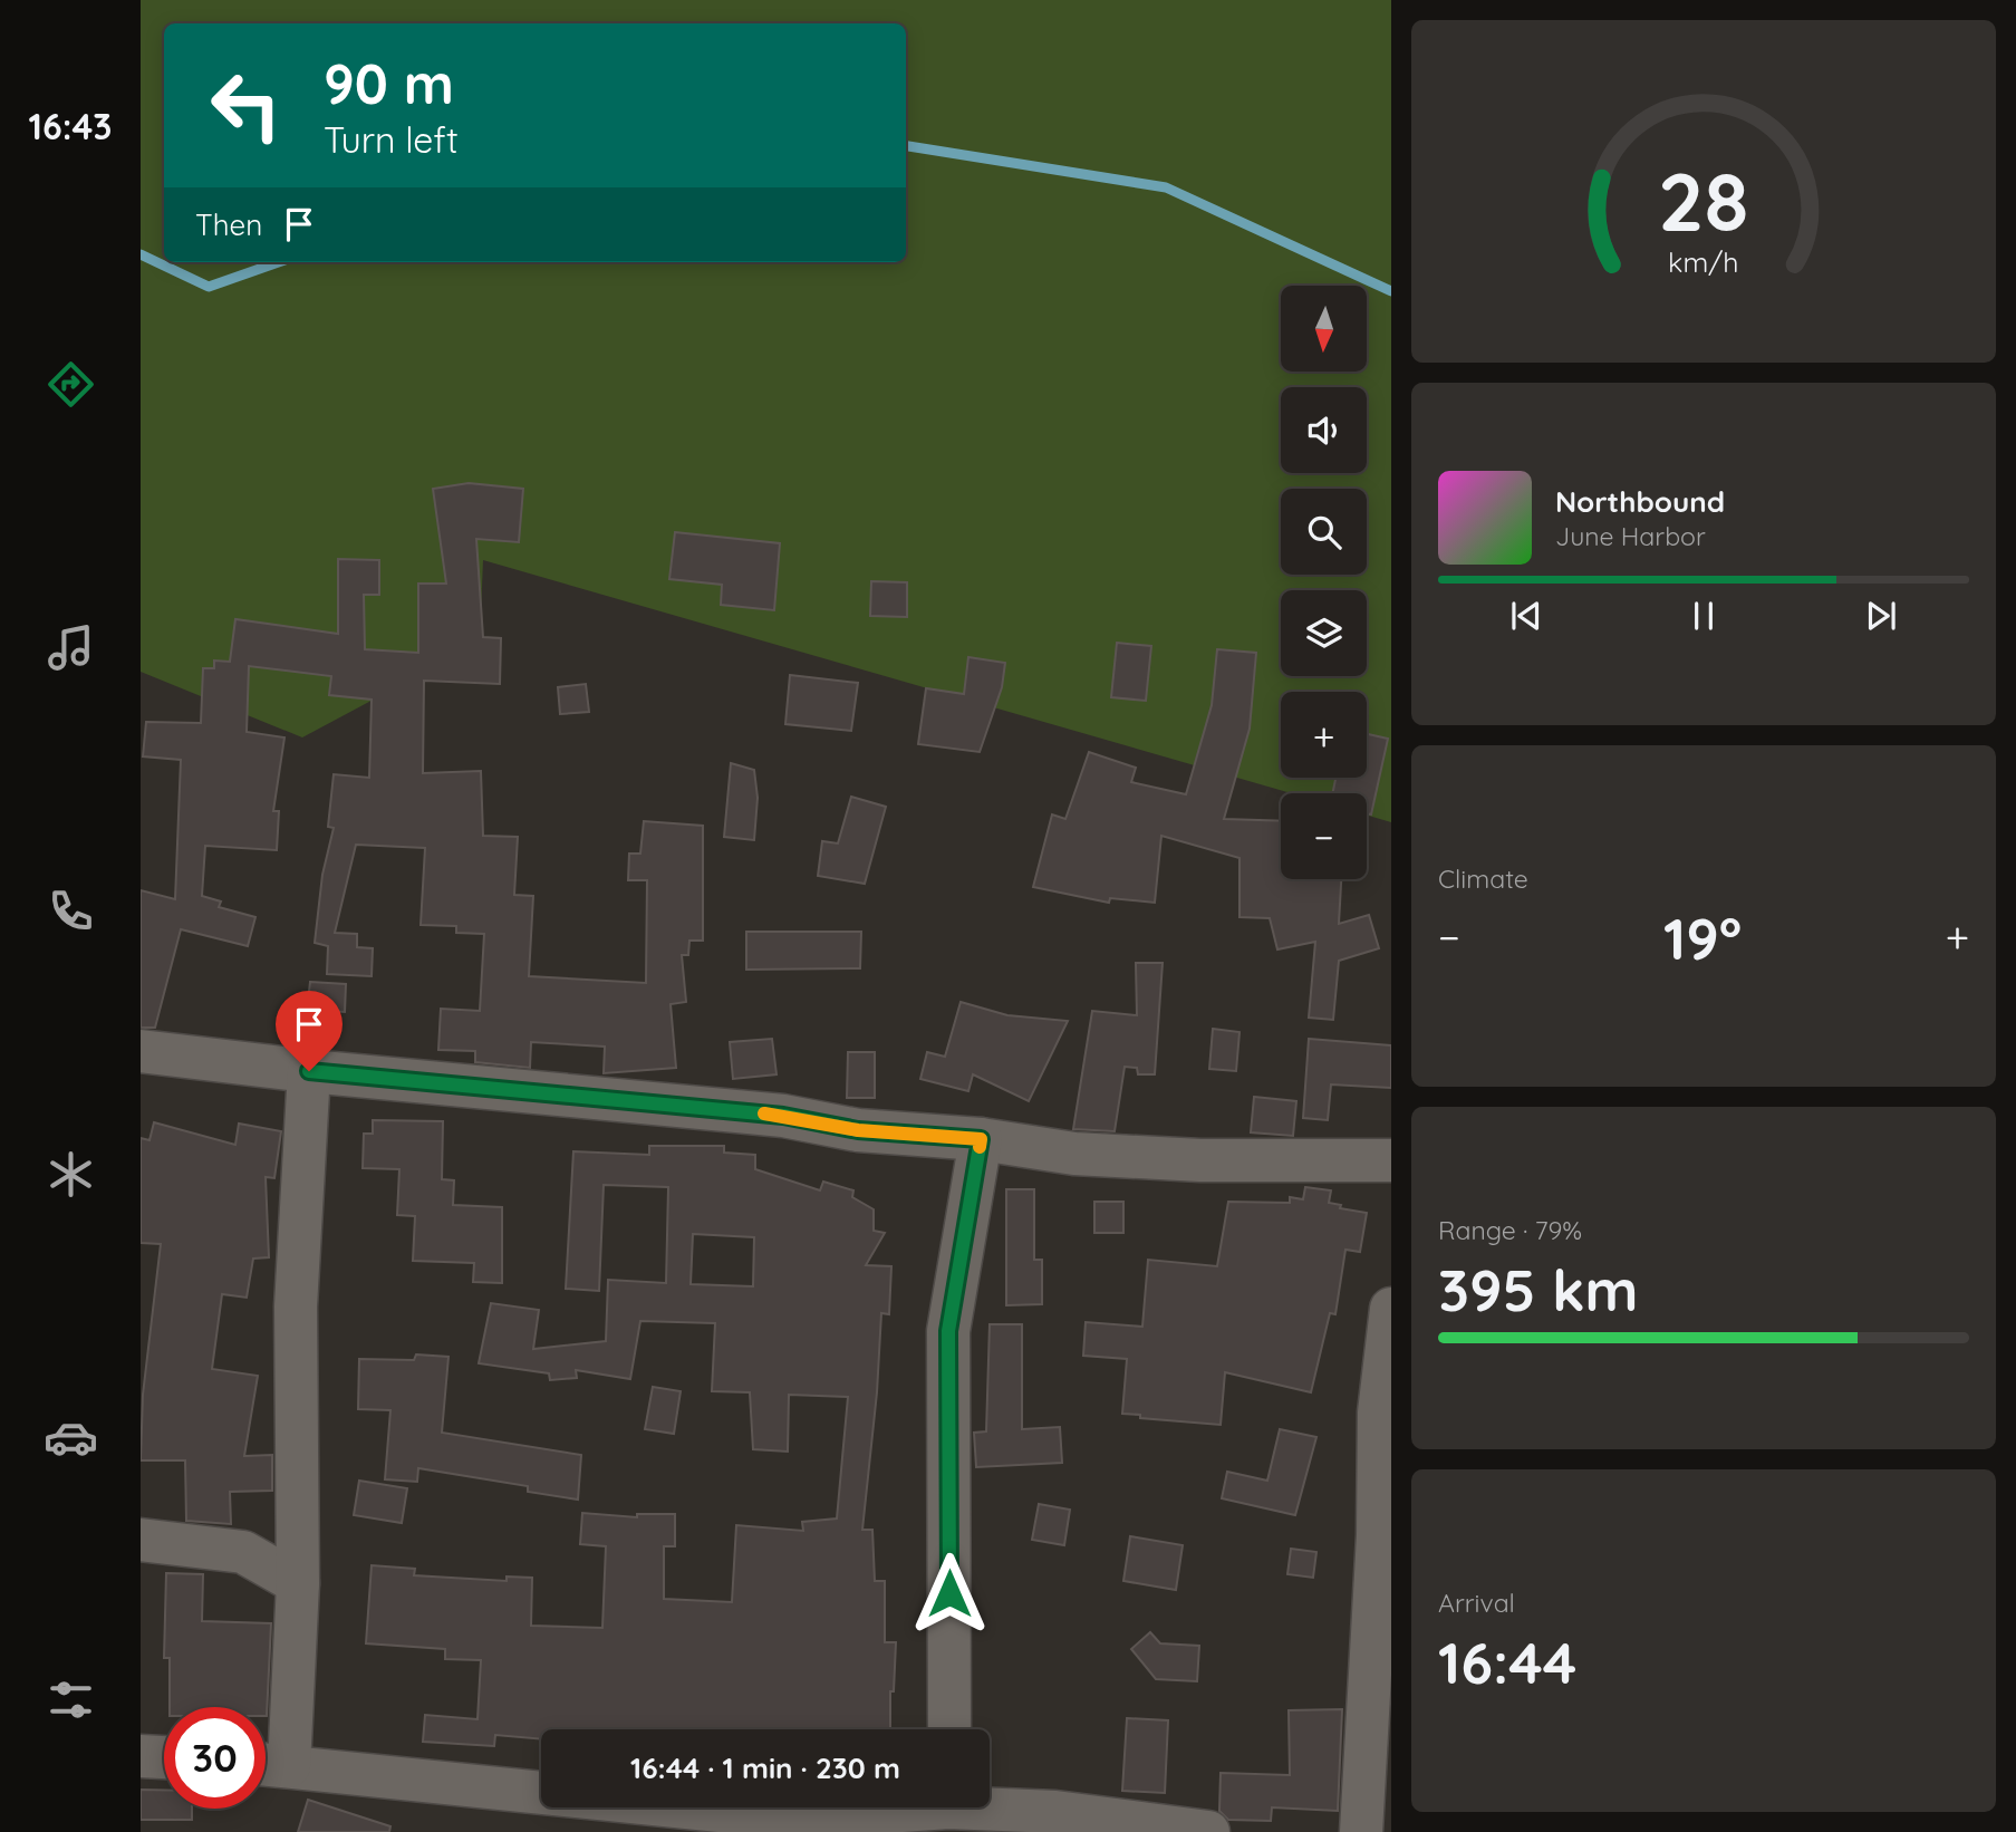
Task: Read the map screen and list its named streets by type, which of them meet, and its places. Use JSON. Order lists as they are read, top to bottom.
{
  "north": "bottom",
  "page": {
    "tabs": "16:43",
    "turn": ["90 m", "Turn left"],
    "then": "Then",
    "map_buttons": ["+", "−"],
    "song": ["Northbound", "June Harbor"],
    "tile": [
      "Climate",
      ["Range · 79%", "395 km"],
      ["Arrival", "16:44"]
    ],
    "heat": ["−", "19°", "+"],
    "limit": "30",
    "trip": "16:44 · 1 min · 230 m",
    "gauge": ["28", "km/h"]
  }
}
